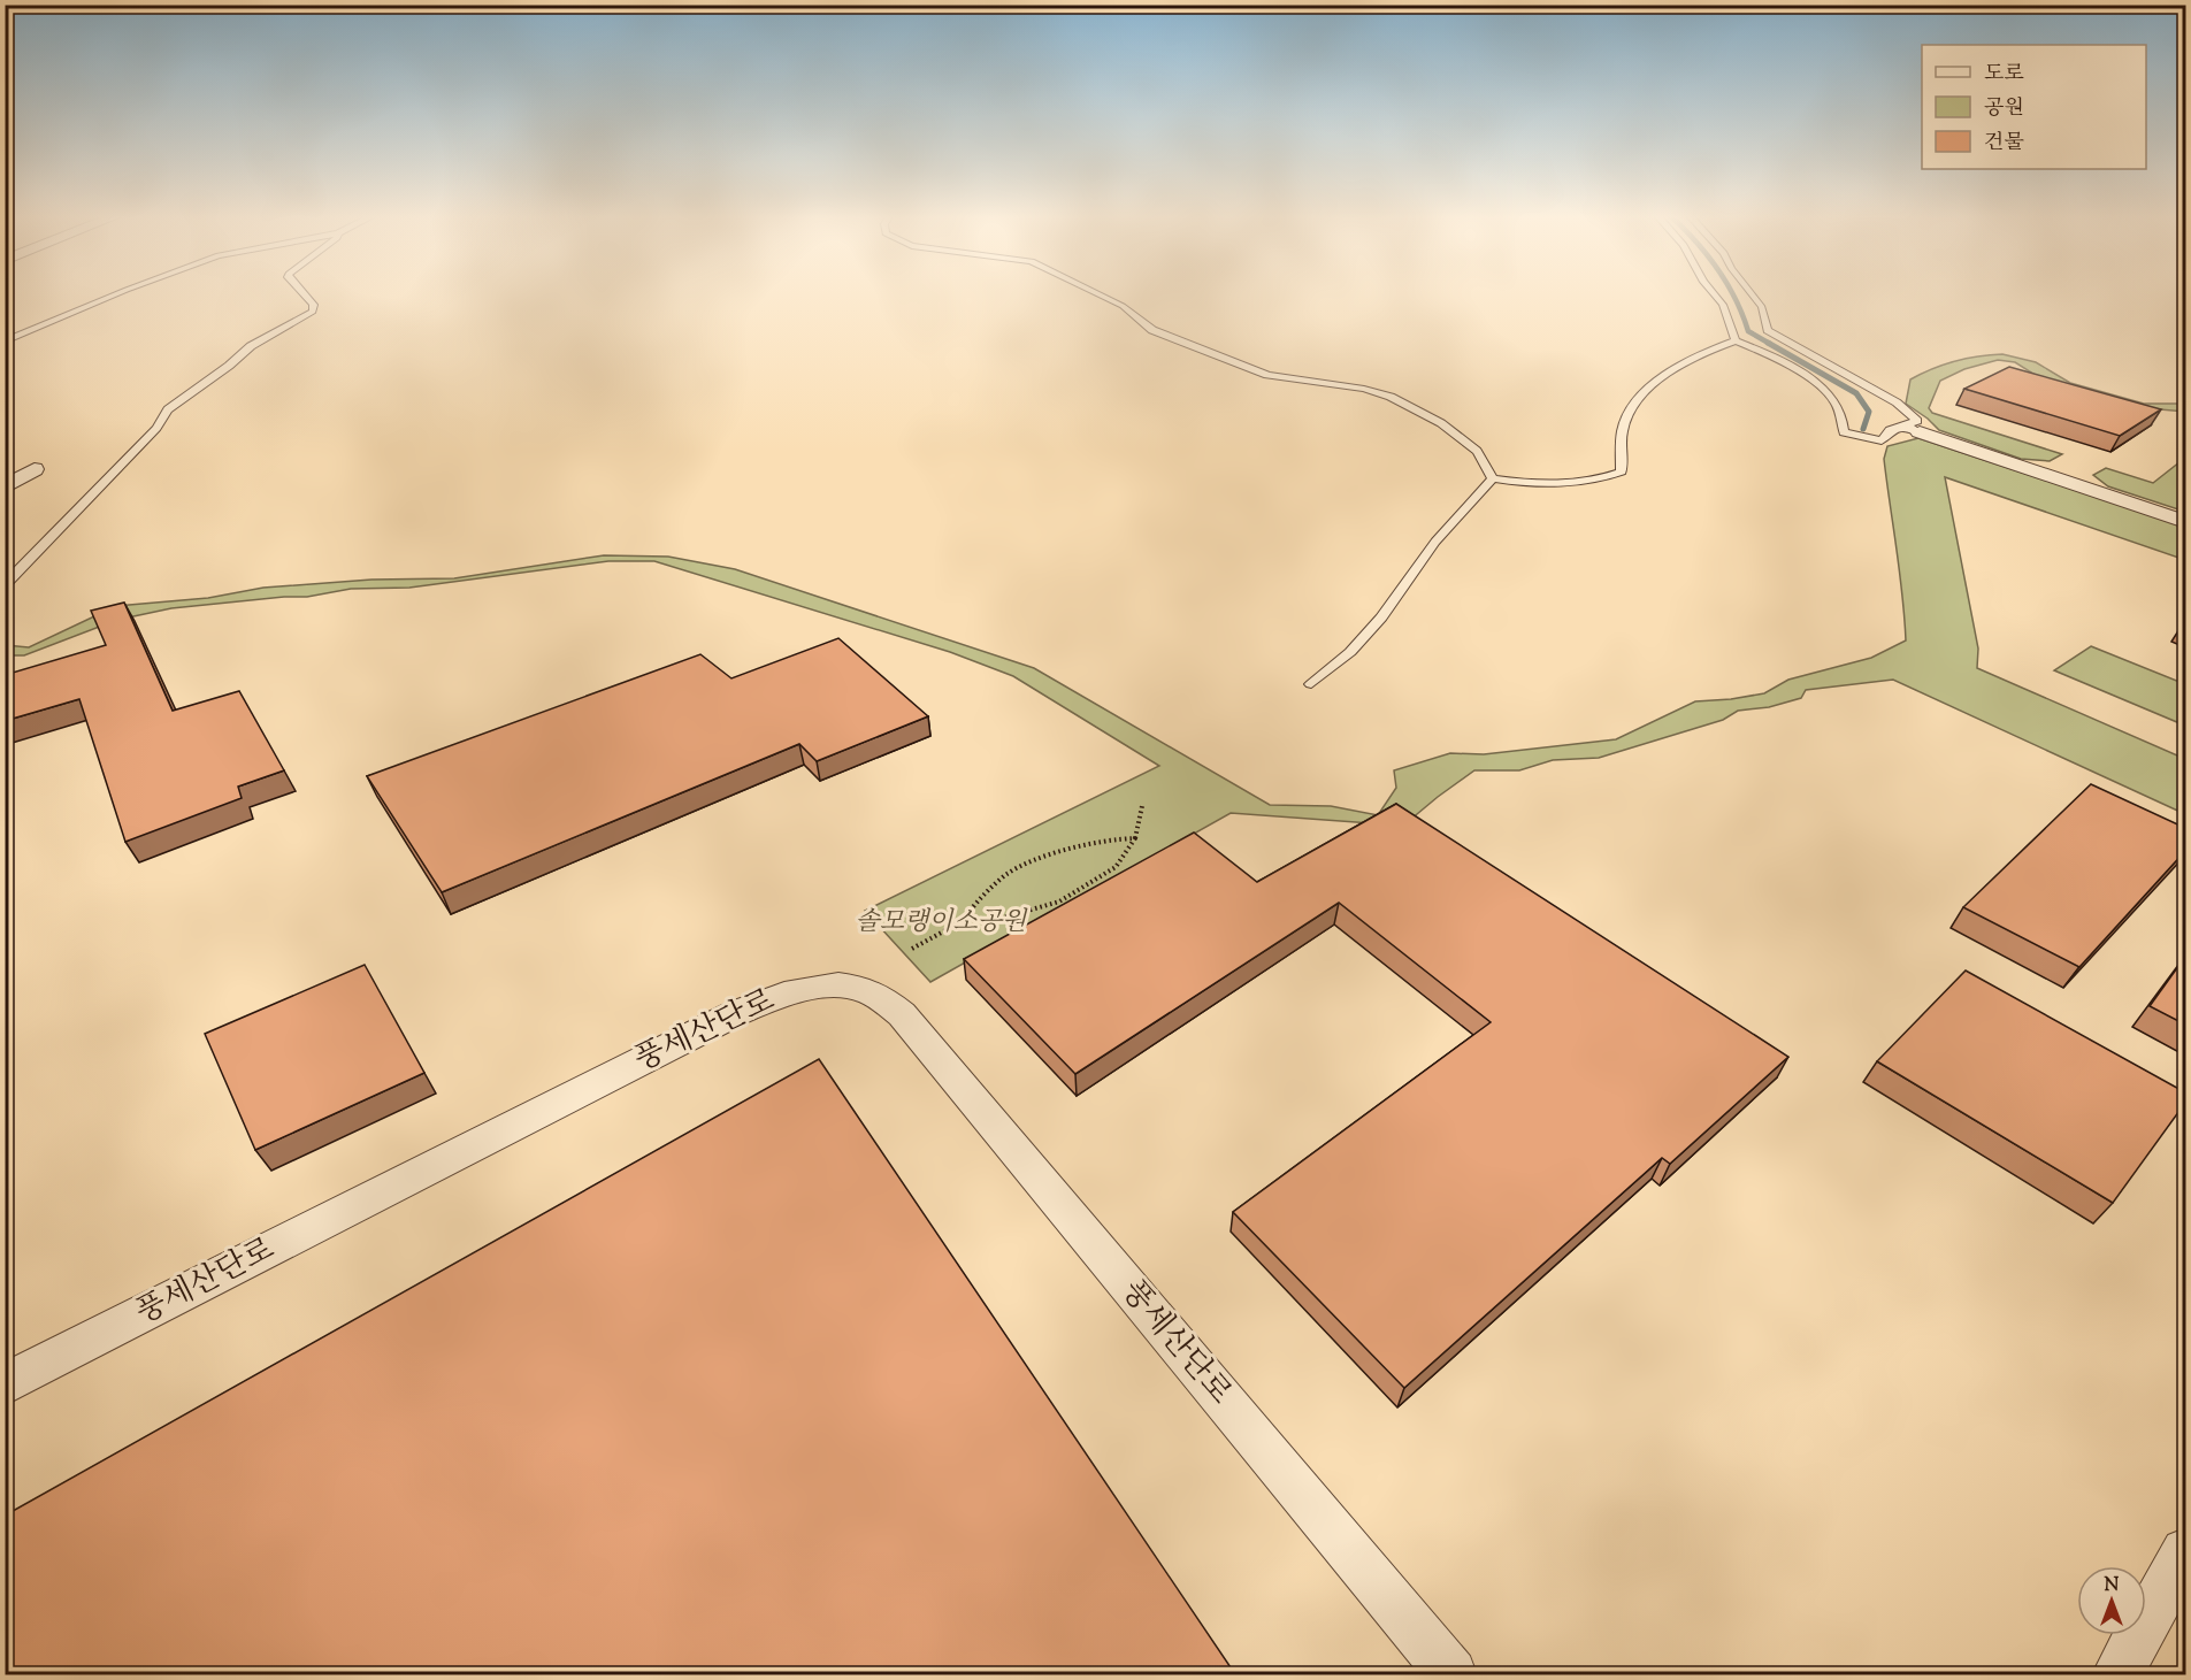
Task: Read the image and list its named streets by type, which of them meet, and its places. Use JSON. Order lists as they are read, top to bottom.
{
  "streets": {
    "street": ["풍세산단로"]
  },
  "parks": ["솔모랭이소공원"],
  "legend": ["도로", "공원", "건물"],
  "north": "top"
}
